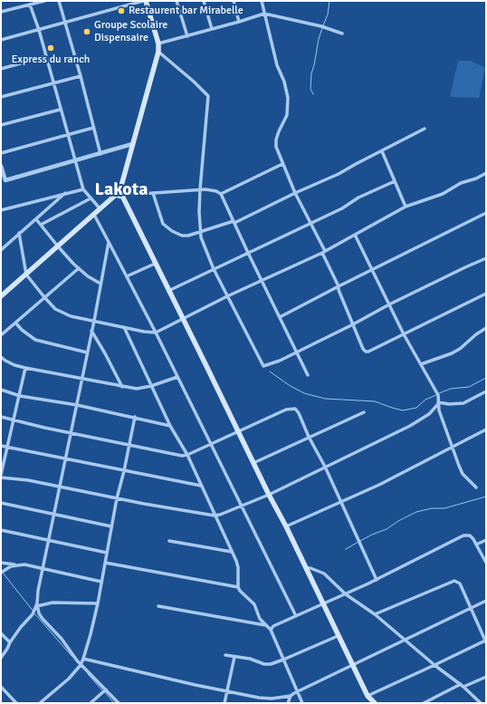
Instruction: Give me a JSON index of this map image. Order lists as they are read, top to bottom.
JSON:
{
  "districts": ["Lakota"],
  "places": ["Restaurent bar Mirabelle", "Groupe Scolaire Dispensaire", "Express du ranch"]
}
